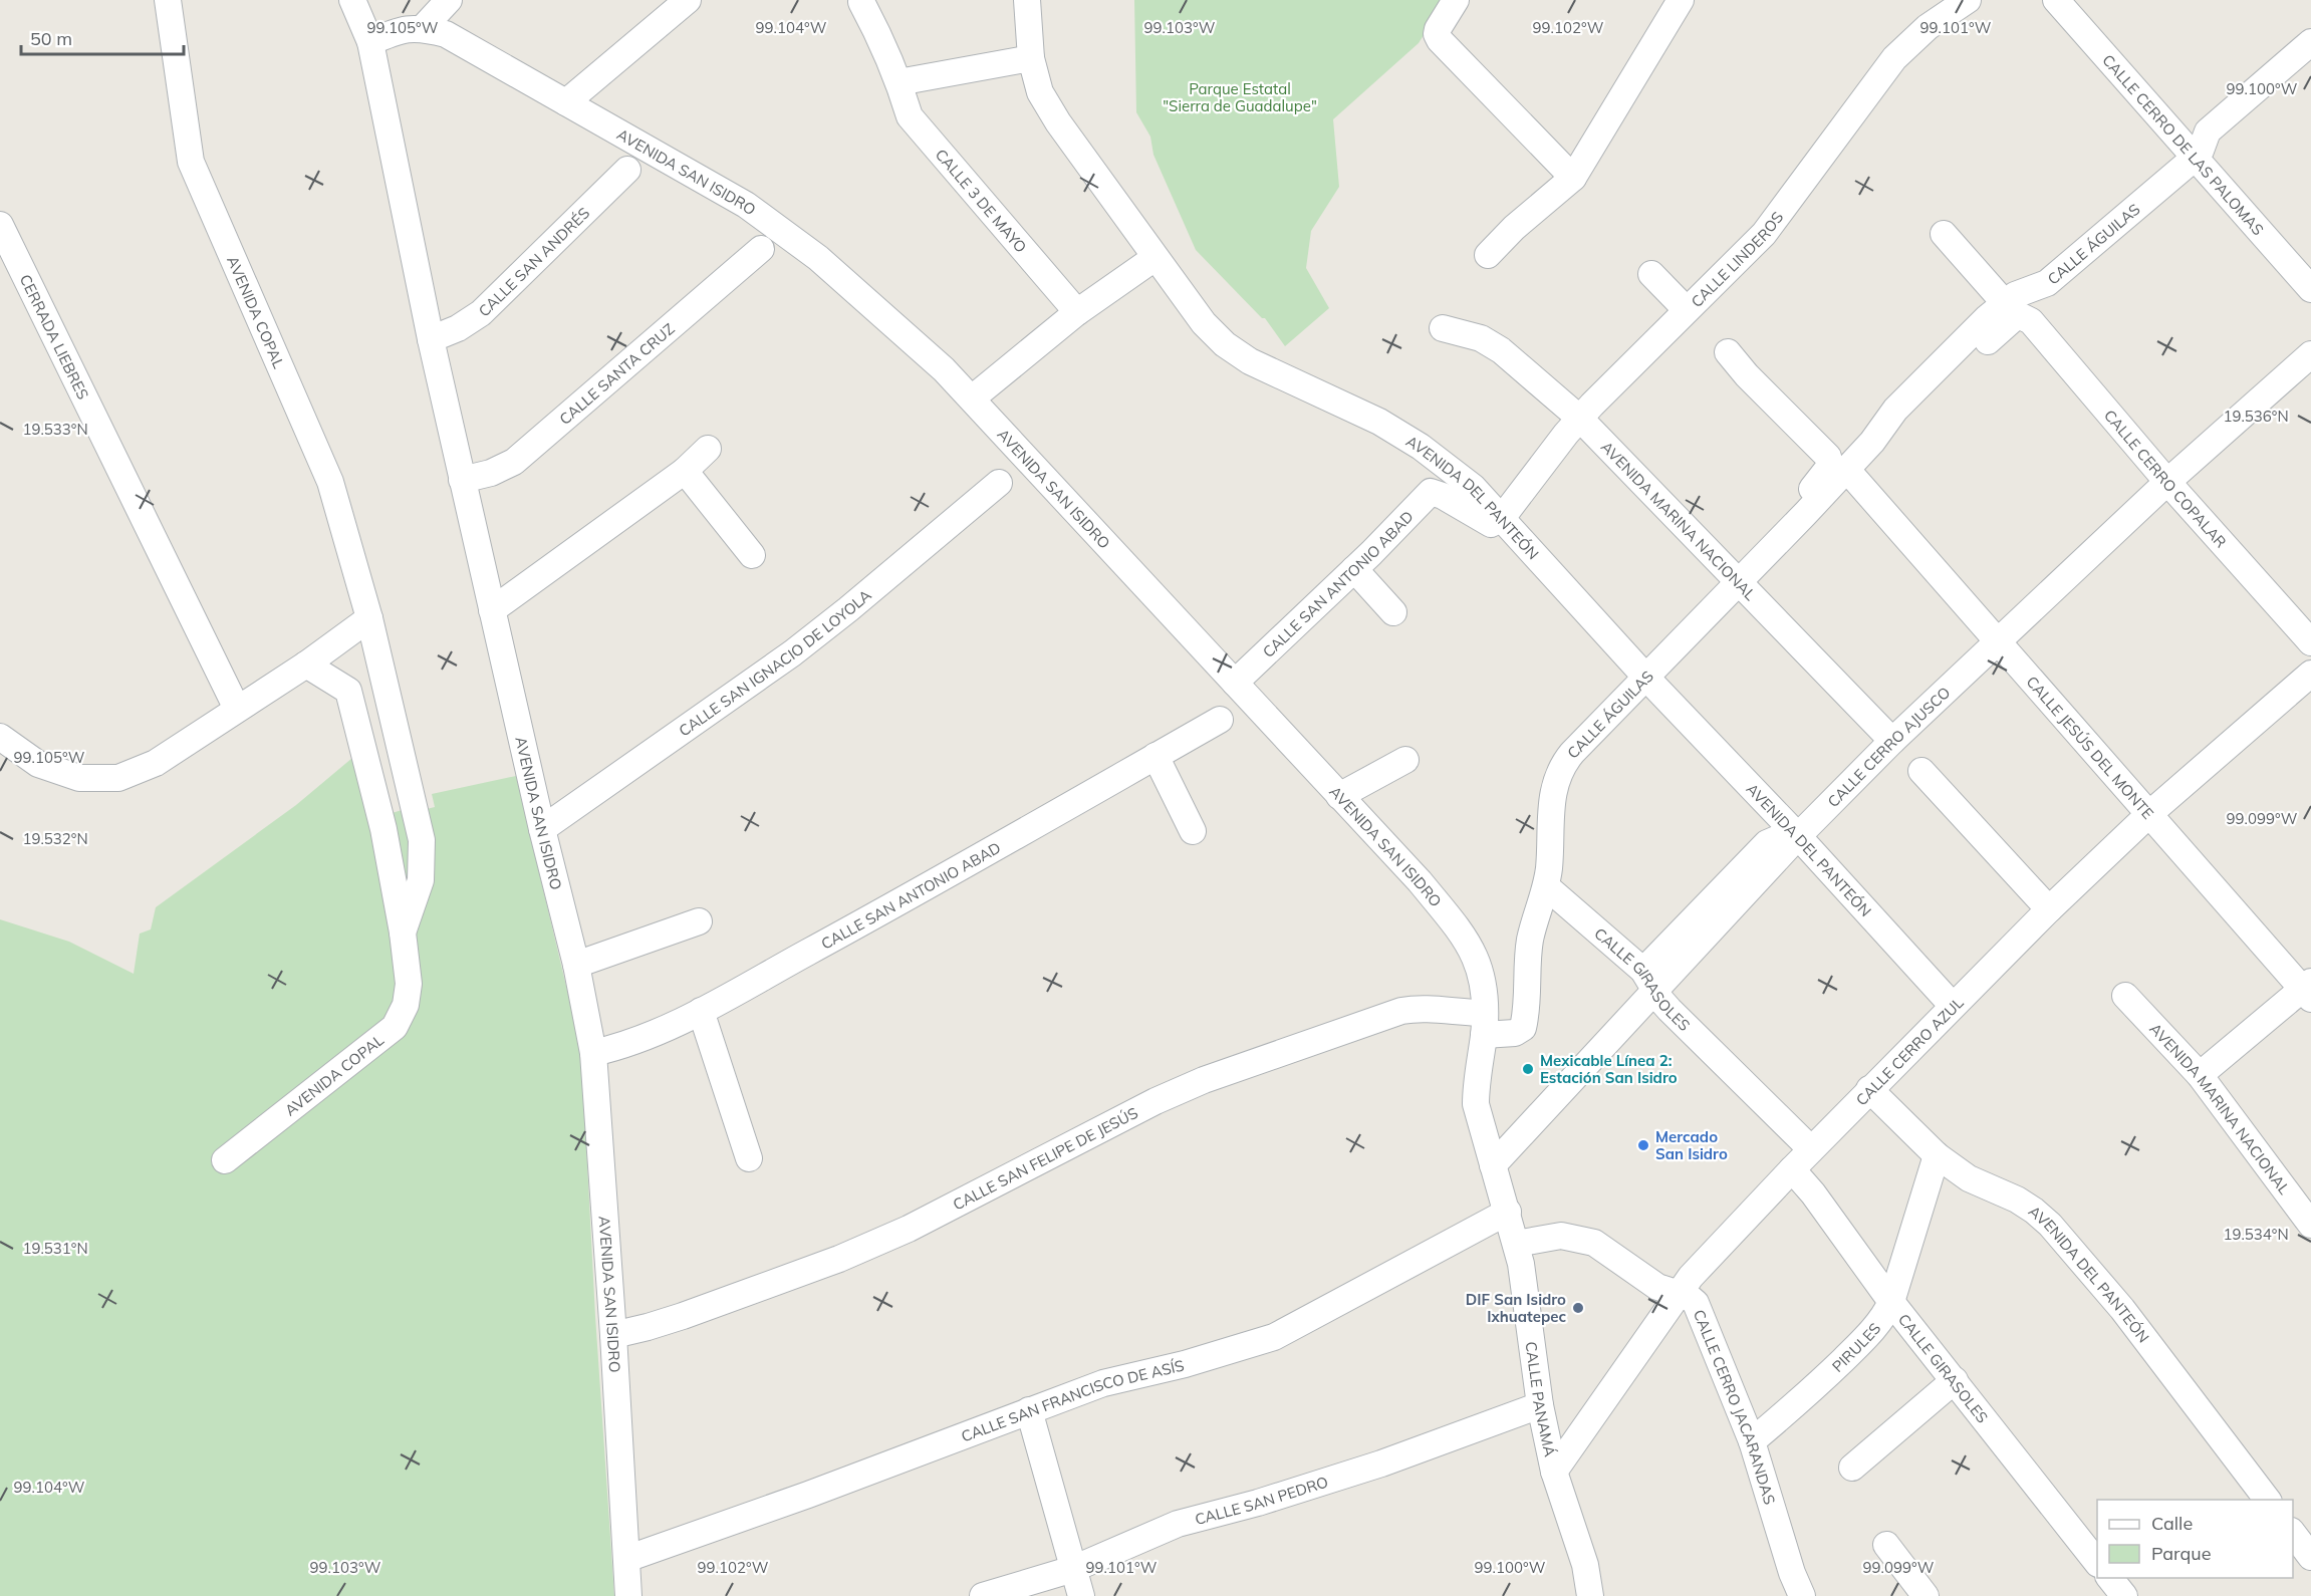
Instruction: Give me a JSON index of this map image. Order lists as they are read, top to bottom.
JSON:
{
  "streets": {
    "street": [
      "CALLE CERRO DE LAS PALOMAS",
      "AVENIDA SAN ISIDRO",
      "CALLE 3 DE MAYO",
      "CALLE ÁGUILAS",
      "CALLE LINDEROS",
      "CALLE SAN ANDRÉS",
      "AVENIDA COPAL",
      "CERRADA LIEBRES",
      "CALLE SANTA CRUZ",
      "CALLE CERRO COPALAR",
      "AVENIDA DEL PANTEÓN",
      "AVENIDA MARINA NACIONAL",
      "CALLE SAN ANTONIO ABAD",
      "CALLE SAN IGNACIO DE LOYOLA",
      "CALLE CERRO AJUSCO",
      "CALLE JESÚS DEL MONTE",
      "CALLE GIRASOLES",
      "CALLE CERRO AZUL",
      "CALLE SAN FELIPE DE JESÚS",
      "PIRULES",
      "CALLE PANAMÁ",
      "CALLE SAN FRANCISCO DE ASÍS",
      "CALLE CERRO JACARANDAS",
      "CALLE SAN PEDRO"
    ]
  },
  "crossings": [
    ["CALLE CERRO DE LAS PALOMAS", "CALLE ÁGUILAS"],
    ["AVENIDA SAN ISIDRO", "CALLE ÁGUILAS"],
    ["AVENIDA SAN ISIDRO", "CALLE SAN ANDRÉS"],
    ["AVENIDA SAN ISIDRO", "CALLE SANTA CRUZ"],
    ["AVENIDA SAN ISIDRO", "CALLE SAN ANTONIO ABAD"],
    ["AVENIDA SAN ISIDRO", "CALLE SAN IGNACIO DE LOYOLA"],
    ["AVENIDA SAN ISIDRO", "CALLE CERRO AJUSCO"],
    ["AVENIDA SAN ISIDRO", "CALLE SAN FELIPE DE JESÚS"],
    ["AVENIDA SAN ISIDRO", "CALLE PANAMÁ"],
    ["AVENIDA SAN ISIDRO", "CALLE SAN FRANCISCO DE ASÍS"],
    ["CALLE ÁGUILAS", "CALLE CERRO COPALAR"],
    ["CALLE ÁGUILAS", "AVENIDA DEL PANTEÓN"],
    ["CALLE ÁGUILAS", "AVENIDA MARINA NACIONAL"],
    ["CALLE ÁGUILAS", "CALLE JESÚS DEL MONTE"],
    ["CALLE ÁGUILAS", "CALLE GIRASOLES"],
    ["CALLE ÁGUILAS", "CALLE SAN FELIPE DE JESÚS"],
    ["CALLE LINDEROS", "AVENIDA DEL PANTEÓN"],
    ["CALLE LINDEROS", "AVENIDA MARINA NACIONAL"],
    ["CALLE LINDEROS", "CALLE SAN ANTONIO ABAD"],
    ["CALLE CERRO COPALAR", "CALLE CERRO AJUSCO"],
    ["AVENIDA DEL PANTEÓN", "CALLE SAN ANTONIO ABAD"],
    ["AVENIDA DEL PANTEÓN", "CALLE CERRO AJUSCO"],
    ["AVENIDA DEL PANTEÓN", "CALLE CERRO AZUL"],
    ["AVENIDA DEL PANTEÓN", "PIRULES"],
    ["AVENIDA MARINA NACIONAL", "CALLE CERRO AJUSCO"],
    ["CALLE CERRO AJUSCO", "CALLE JESÚS DEL MONTE"],
    ["CALLE CERRO AJUSCO", "CALLE GIRASOLES"],
    ["CALLE CERRO AJUSCO", "CALLE PANAMÁ"],
    ["CALLE JESÚS DEL MONTE", "CALLE CERRO AZUL"],
    ["CALLE GIRASOLES", "CALLE CERRO AZUL"],
    ["CALLE GIRASOLES", "PIRULES"],
    ["CALLE CERRO AZUL", "CALLE PANAMÁ"],
    ["CALLE CERRO AZUL", "CALLE CERRO JACARANDAS"],
    ["PIRULES", "CALLE CERRO JACARANDAS"],
    ["CALLE PANAMÁ", "CALLE SAN FRANCISCO DE ASÍS"],
    ["CALLE PANAMÁ", "CALLE CERRO JACARANDAS"],
    ["CALLE PANAMÁ", "CALLE SAN PEDRO"]
  ],
  "parks": ["Parque Estatal \"Sierra de Guadalupe\""],
  "places": ["Mexicable Línea 2: Estación San Isidro", "Mercado San Isidro", "DIF San Isidro Ixhuatepec"],
  "legend": ["Calle", "Parque"],
  "scale_bar": "50 m",
  "coordinates": [
    "99.105°W",
    "99.104°W",
    "99.103°W",
    "99.102°W",
    "99.101°W",
    "99.100°W",
    "19.536°N",
    "19.533°N",
    "99.099°W",
    "19.532°N",
    "19.534°N",
    "19.531°N"
  ]
}
